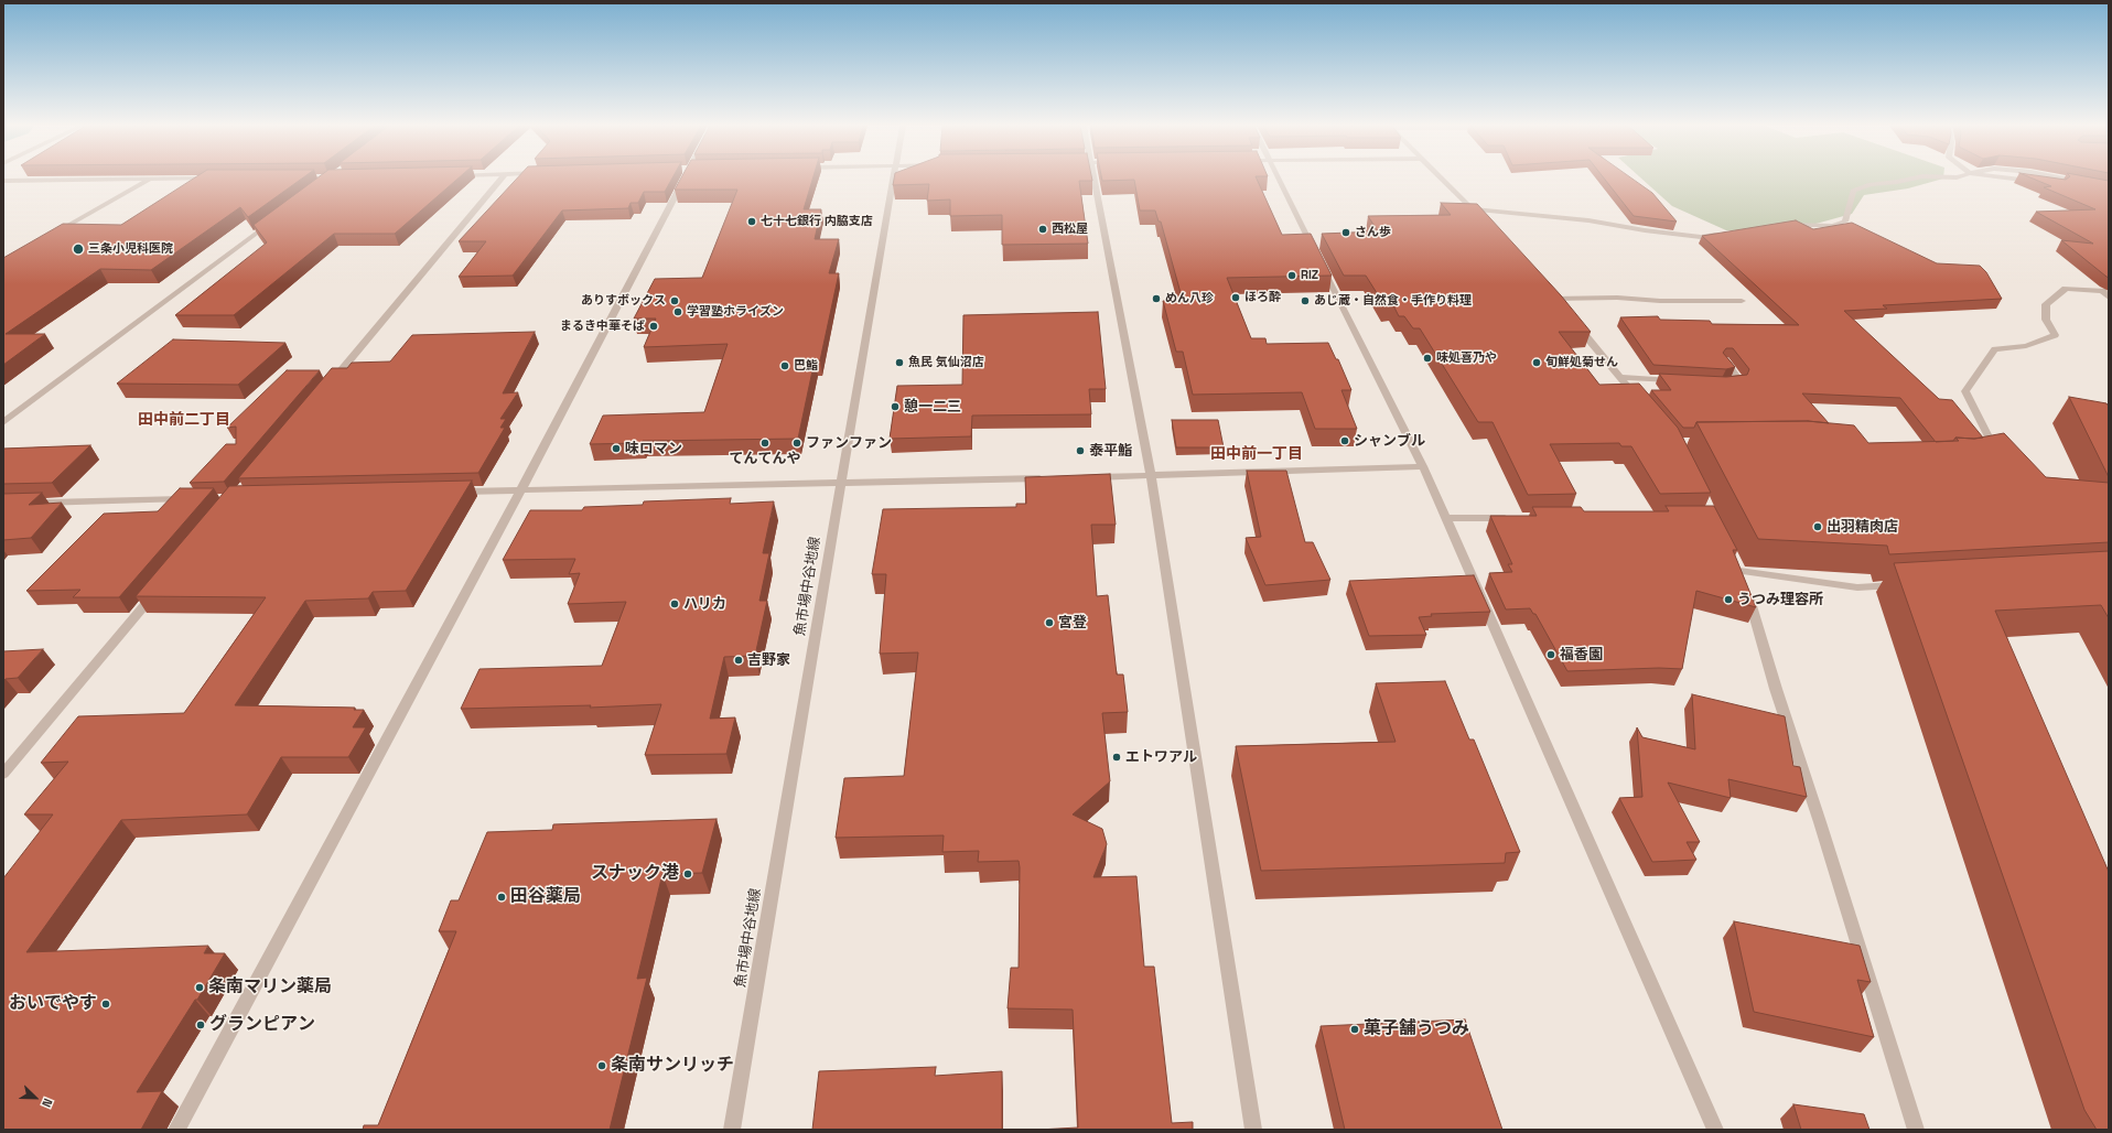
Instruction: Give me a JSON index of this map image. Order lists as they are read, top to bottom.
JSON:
{
  "streets": {
    "street": ["魚市場中谷地線"]
  },
  "districts": ["田中前二丁目", "田中前一丁目"],
  "places": [
    "七十七銀行 内脇支店",
    "西松屋",
    "さん歩",
    "三条小児科医院",
    "RIZ",
    "ほろ酔",
    "めん八珍",
    "ありすボックス",
    "あじ蔵・自然食・手作り料理",
    "学習塾ホライズン",
    "まるき中華そば",
    "味処喜乃や",
    "魚民 気仙沼店",
    "旬鮮処菊せん",
    "巴鮨",
    "憩一二三",
    "シャンブル",
    "てんてんや",
    "ファンファン",
    "味ロマン",
    "泰平鮨",
    "出羽精肉店",
    "うつみ理容所",
    "ハリカ",
    "宮登",
    "福香園",
    "吉野家",
    "エトワアル",
    "スナック港",
    "田谷薬局",
    "条南マリン薬局",
    "おいでやす",
    "グランピアン",
    "菓子舗うつみ",
    "条南サンリッチ"
  ],
  "north": "bottom right"
}
